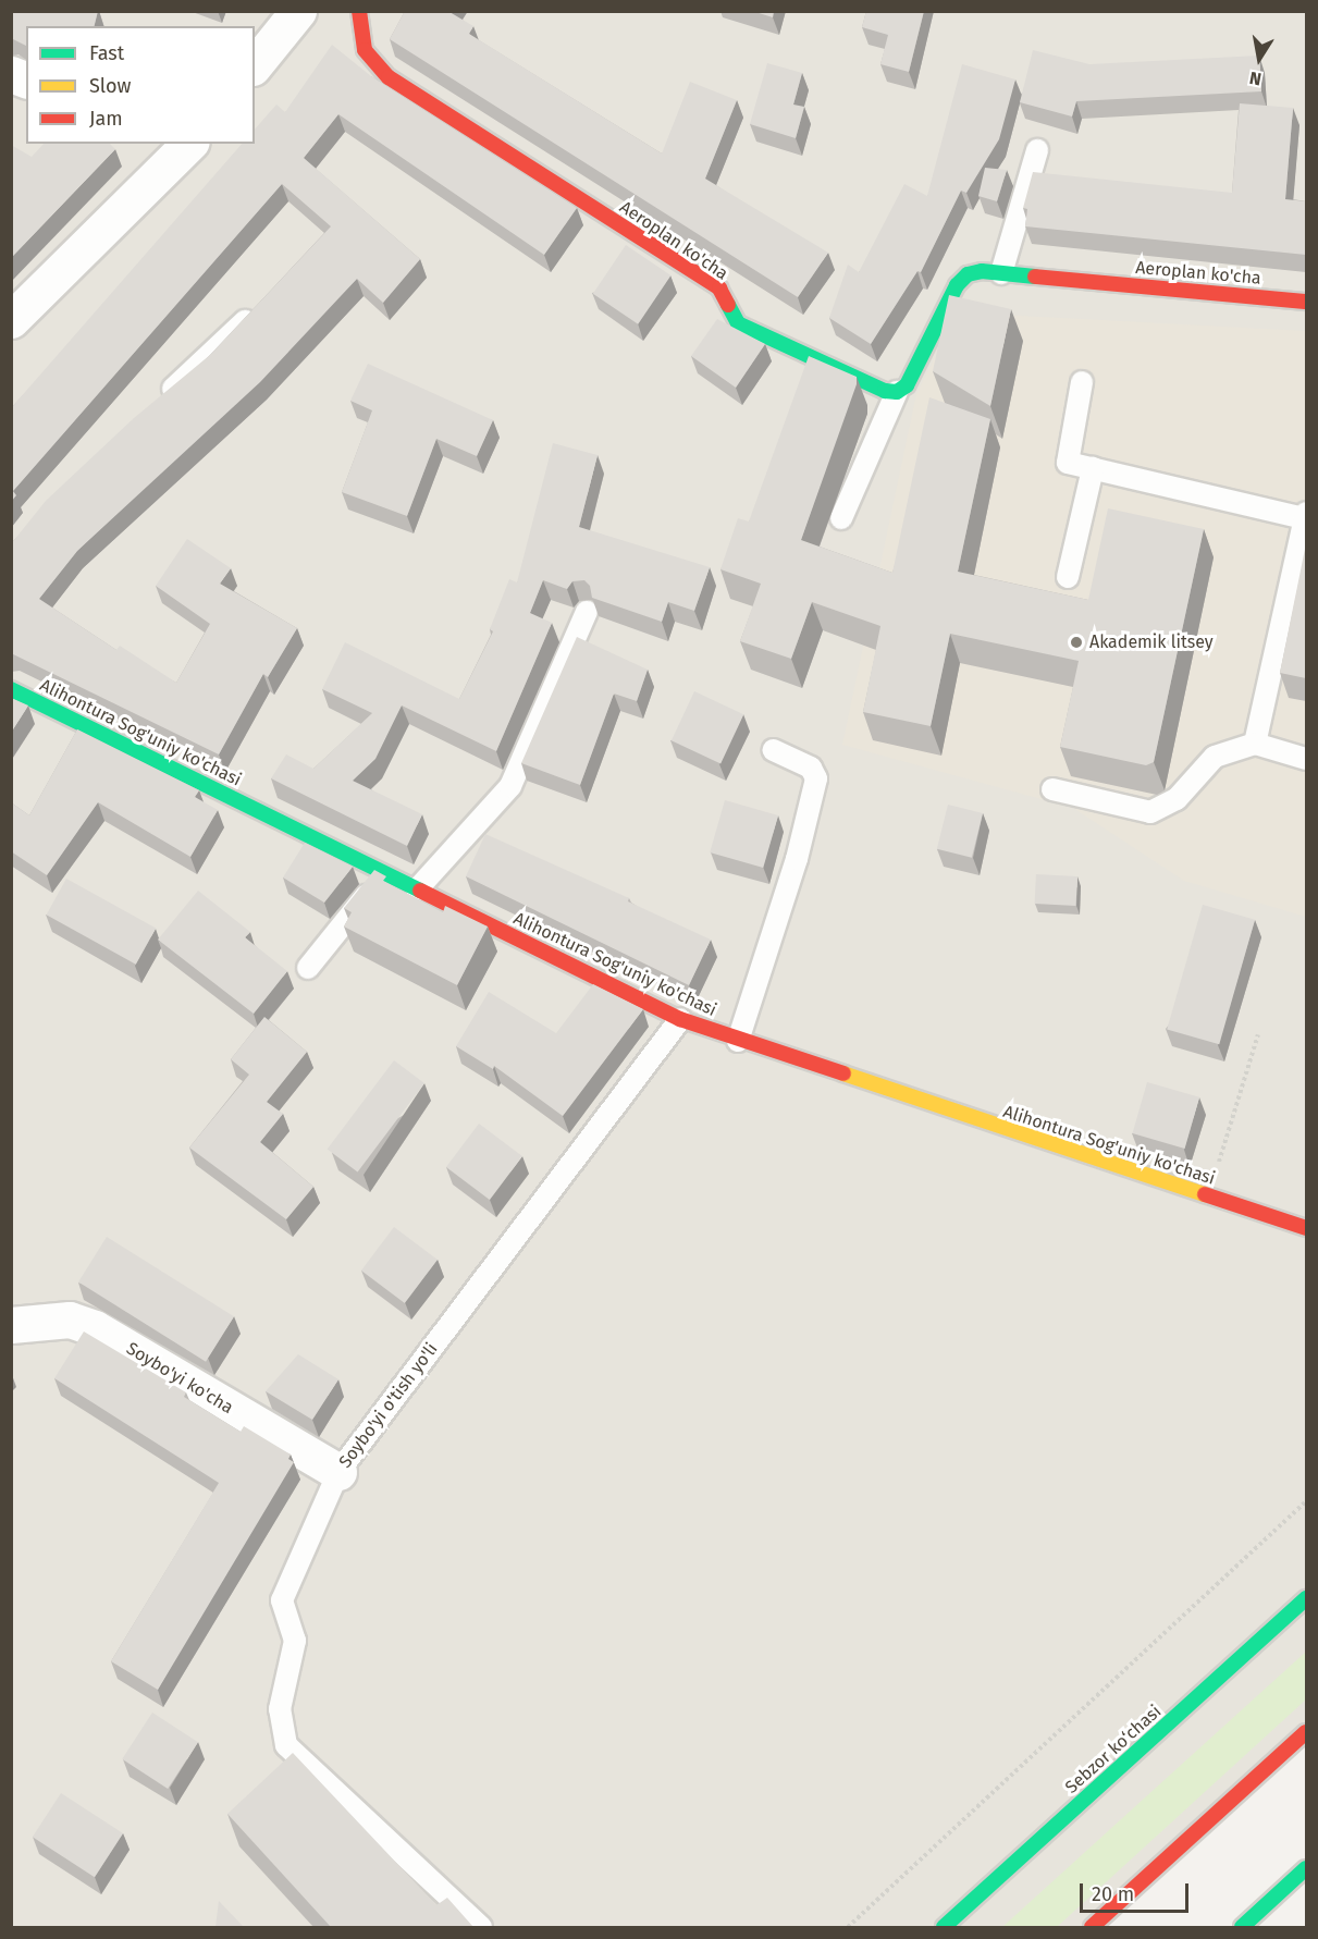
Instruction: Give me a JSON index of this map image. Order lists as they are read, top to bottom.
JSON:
{
  "streets": {
    "street": [
      "Aeroplan ko'cha",
      "Alihontura Sog'uniy ko'chasi",
      "Soybo'yi ko'cha",
      "Sebzor ko‘chasi"
    ],
    "lane": ["Soybo'yi o'tish yo'li"]
  },
  "crossings": [
    ["Alihontura Sog'uniy ko'chasi", "Soybo'yi o'tish yo'li"],
    ["Soybo'yi ko'cha", "Soybo'yi o'tish yo'li"]
  ],
  "places": ["Akademik litsey"],
  "legend": ["Fast", "Slow", "Jam"],
  "scale_bar": "20 m",
  "north": "bottom"
}
